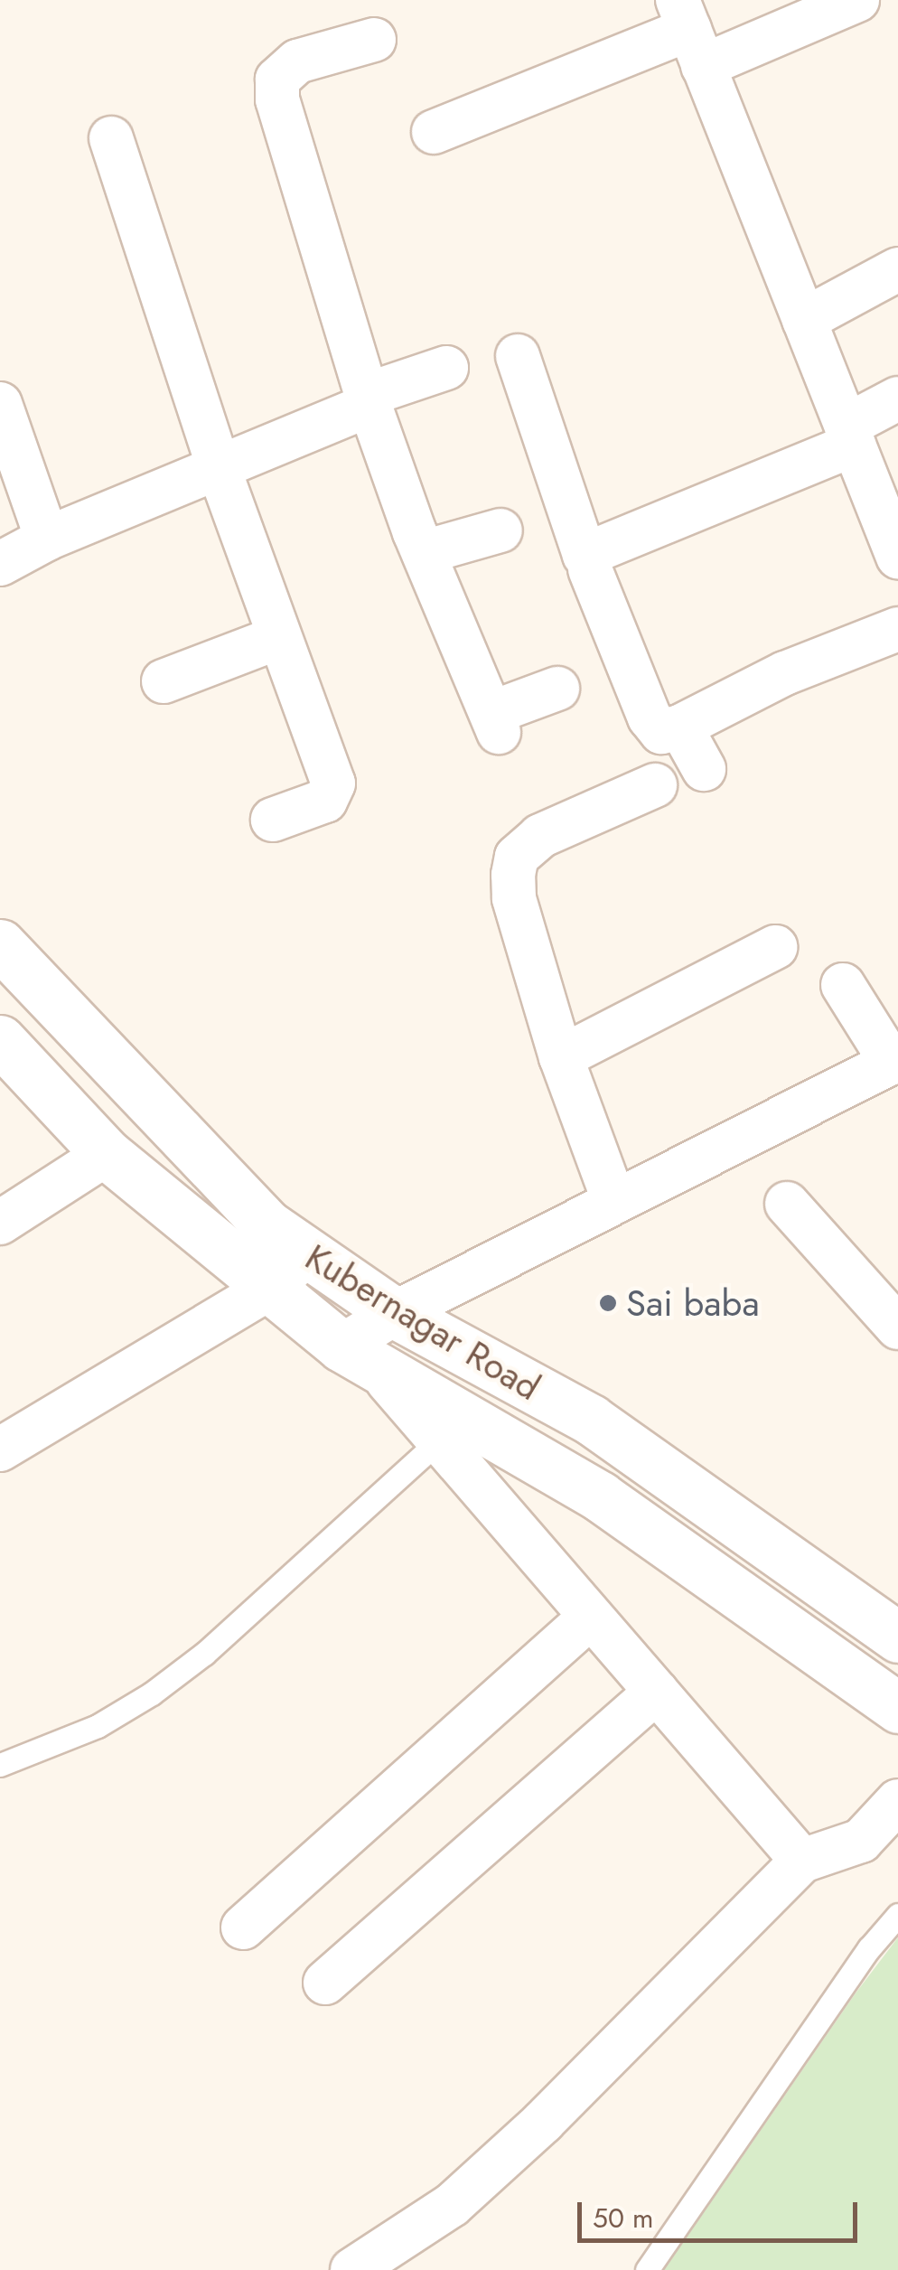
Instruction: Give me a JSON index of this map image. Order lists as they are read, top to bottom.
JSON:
{
  "streets": {
    "main road": ["Kubernagar Road"]
  },
  "places": ["Sai baba"],
  "scale_bar": "50 m"
}
